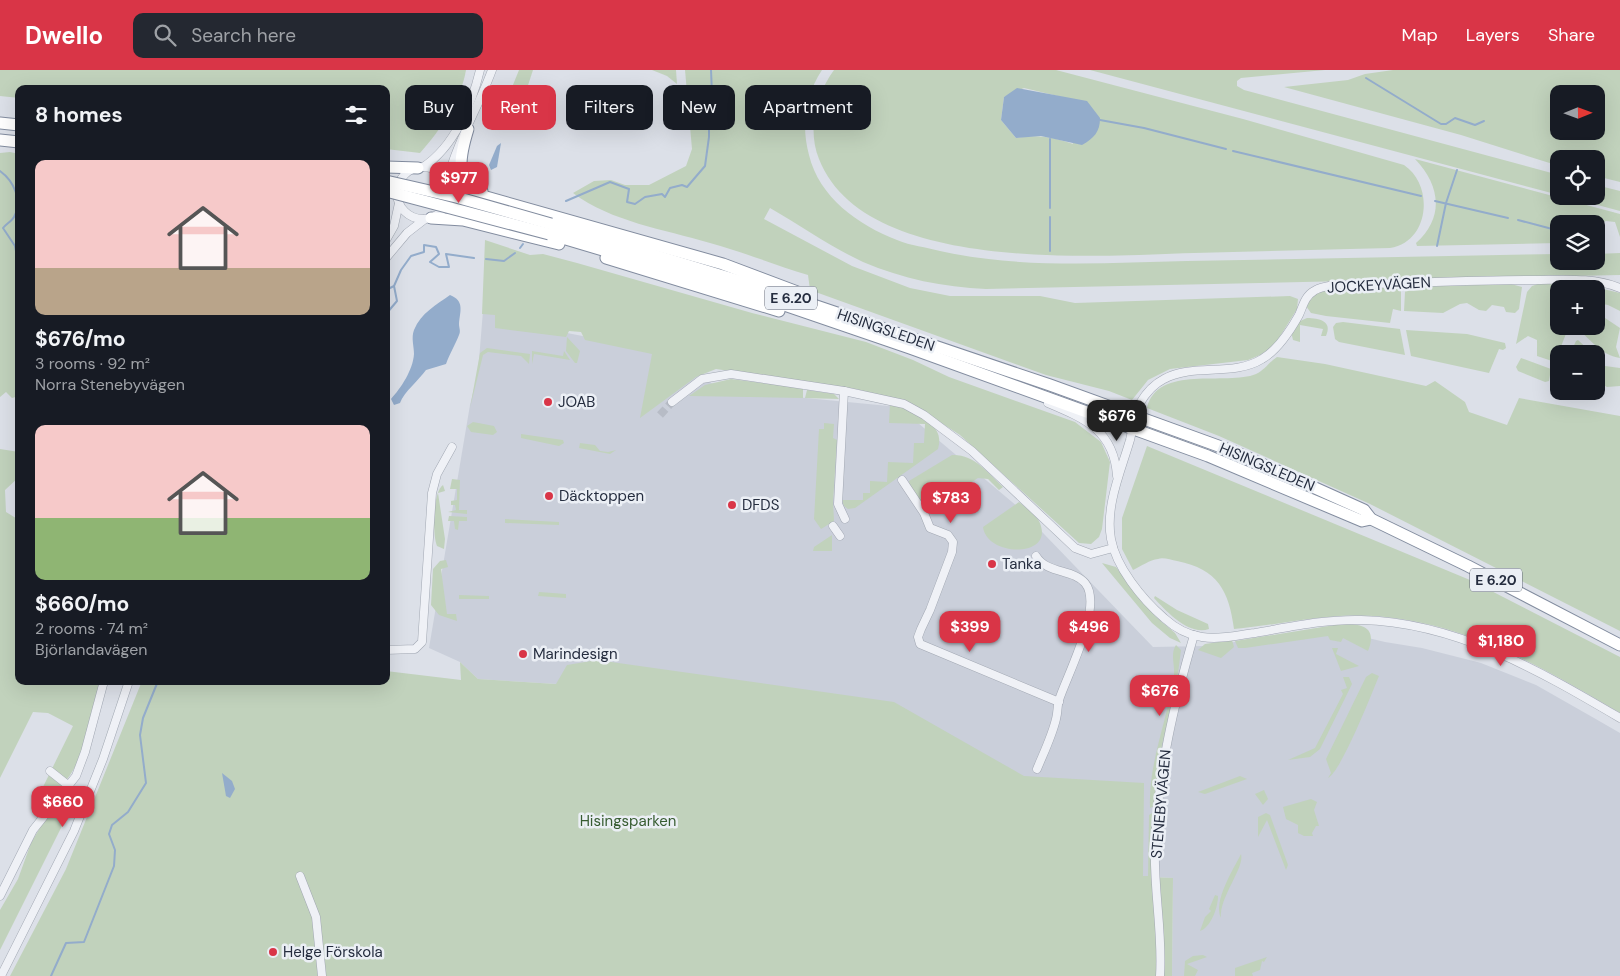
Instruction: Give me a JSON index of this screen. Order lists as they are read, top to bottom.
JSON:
{
  "streets": {
    "highway": ["E 6.20", "HISINGSLEDEN"],
    "street": ["JOCKEYVÄGEN", "STENEBYVÄGEN"]
  },
  "crossings": [
    ["JOCKEYVÄGEN", "HISINGSLEDEN"]
  ],
  "parks": ["Hisingsparken"],
  "places": [
    "JOAB",
    "Däcktoppen",
    "DFDS",
    "Tanka",
    "Marindesign",
    "Helge Förskola"
  ],
  "north": "right",
  "page": {
    "header": "Dwello",
    "search": "Search here",
    "nav": ["Map", "Layers", "Share"],
    "map_buttons": ["+", "−"],
    "chip": [
      "Buy",
      "Rent",
      "Filters",
      "New",
      "Apartment"
    ],
    "heading": "8 homes",
    "list": [
      {
        "name": "$676/mo",
        "note": "3 rooms · 92 m² · Norra Stenebyvägen"
      },
      {
        "name": "$660/mo",
        "note": "2 rooms · 74 m² · Björlandavägen"
      }
    ],
    "price": [
      "$977",
      "$676",
      "$783",
      "$399",
      "$496",
      "$1,180",
      "$676",
      "$660"
    ]
  }
}
